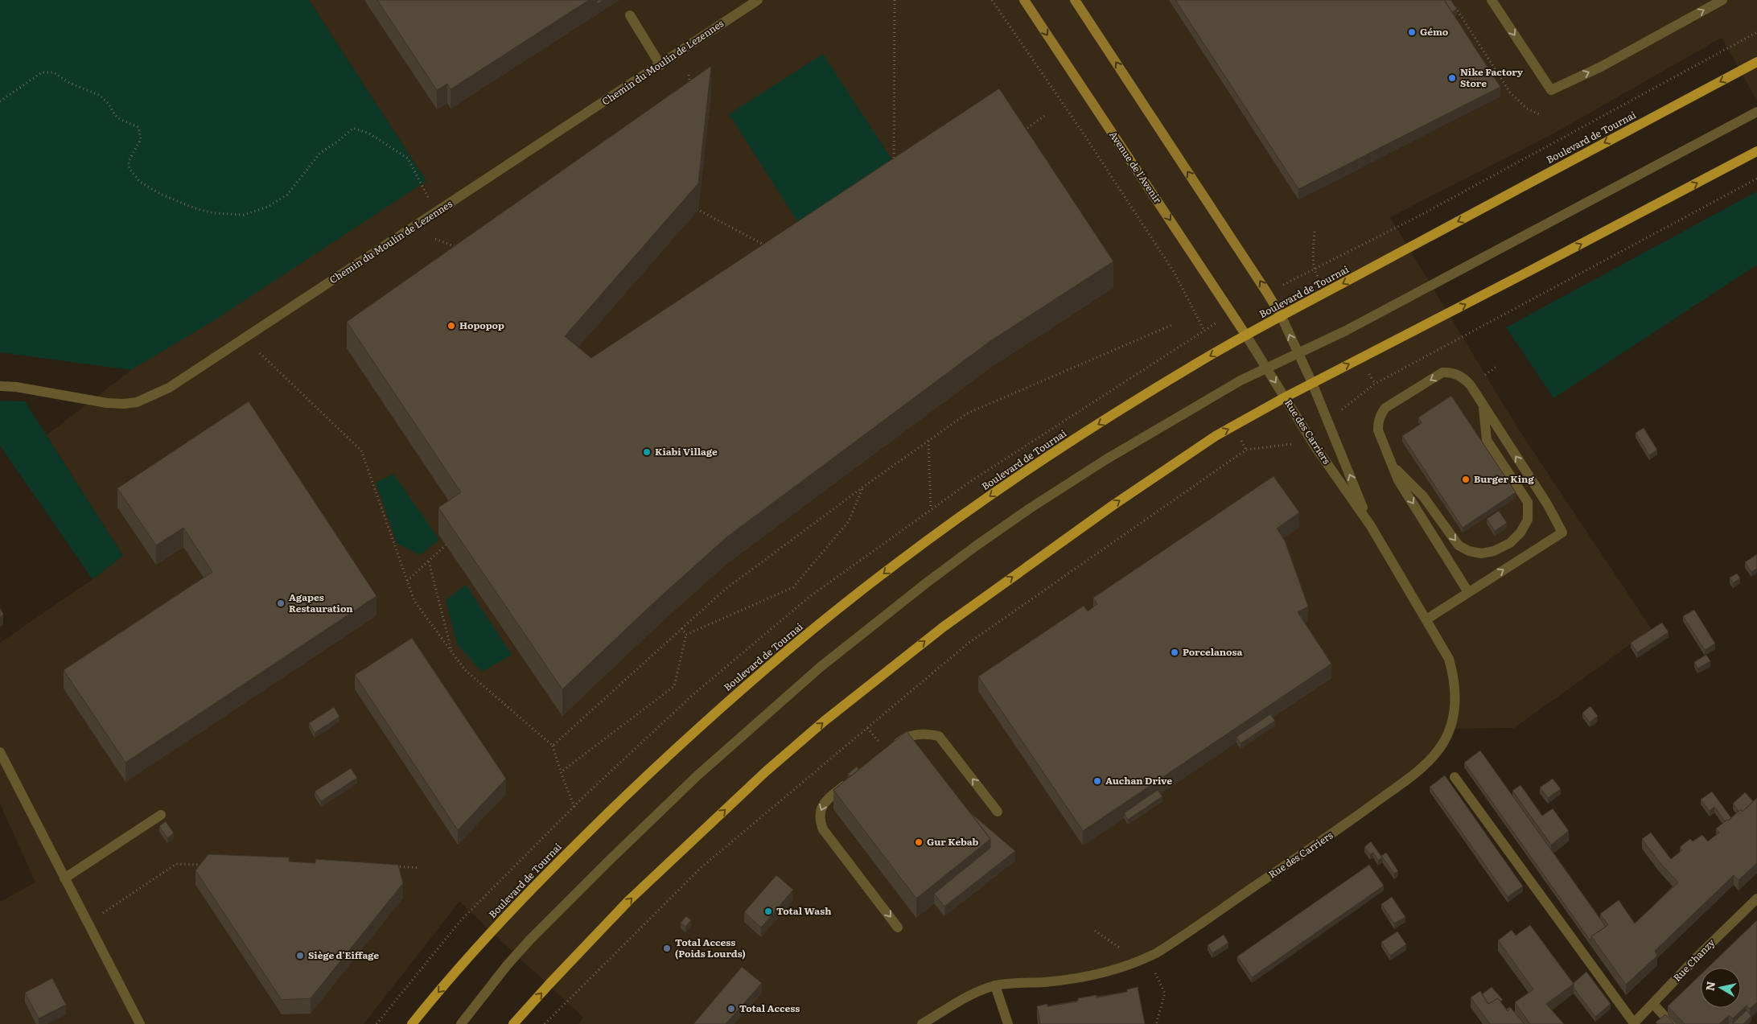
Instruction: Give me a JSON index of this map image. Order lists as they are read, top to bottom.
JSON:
{
  "streets": {
    "main road": ["Boulevard de Tournai", "Avenue de l'Avenir"],
    "street": ["Chemin du Moulin de Lezennes", "Rue des Carriers", "Rue Chanzy"]
  },
  "crossings": [
    ["Boulevard de Tournai", "Avenue de l'Avenir"],
    ["Boulevard de Tournai", "Rue des Carriers"],
    ["Avenue de l'Avenir", "Rue des Carriers"]
  ],
  "places": [
    "Gémo",
    "Nike Factory Store",
    "Hopopop",
    "Kiabi Village",
    "Burger King",
    "Agapes Restauration",
    "Porcelanosa",
    "Auchan Drive",
    "Gur Kebab",
    "Total Wash",
    "Total Access (Poids Lourds)",
    "Siège d'Eiffage",
    "Total Access"
  ],
  "north": "left"
}
